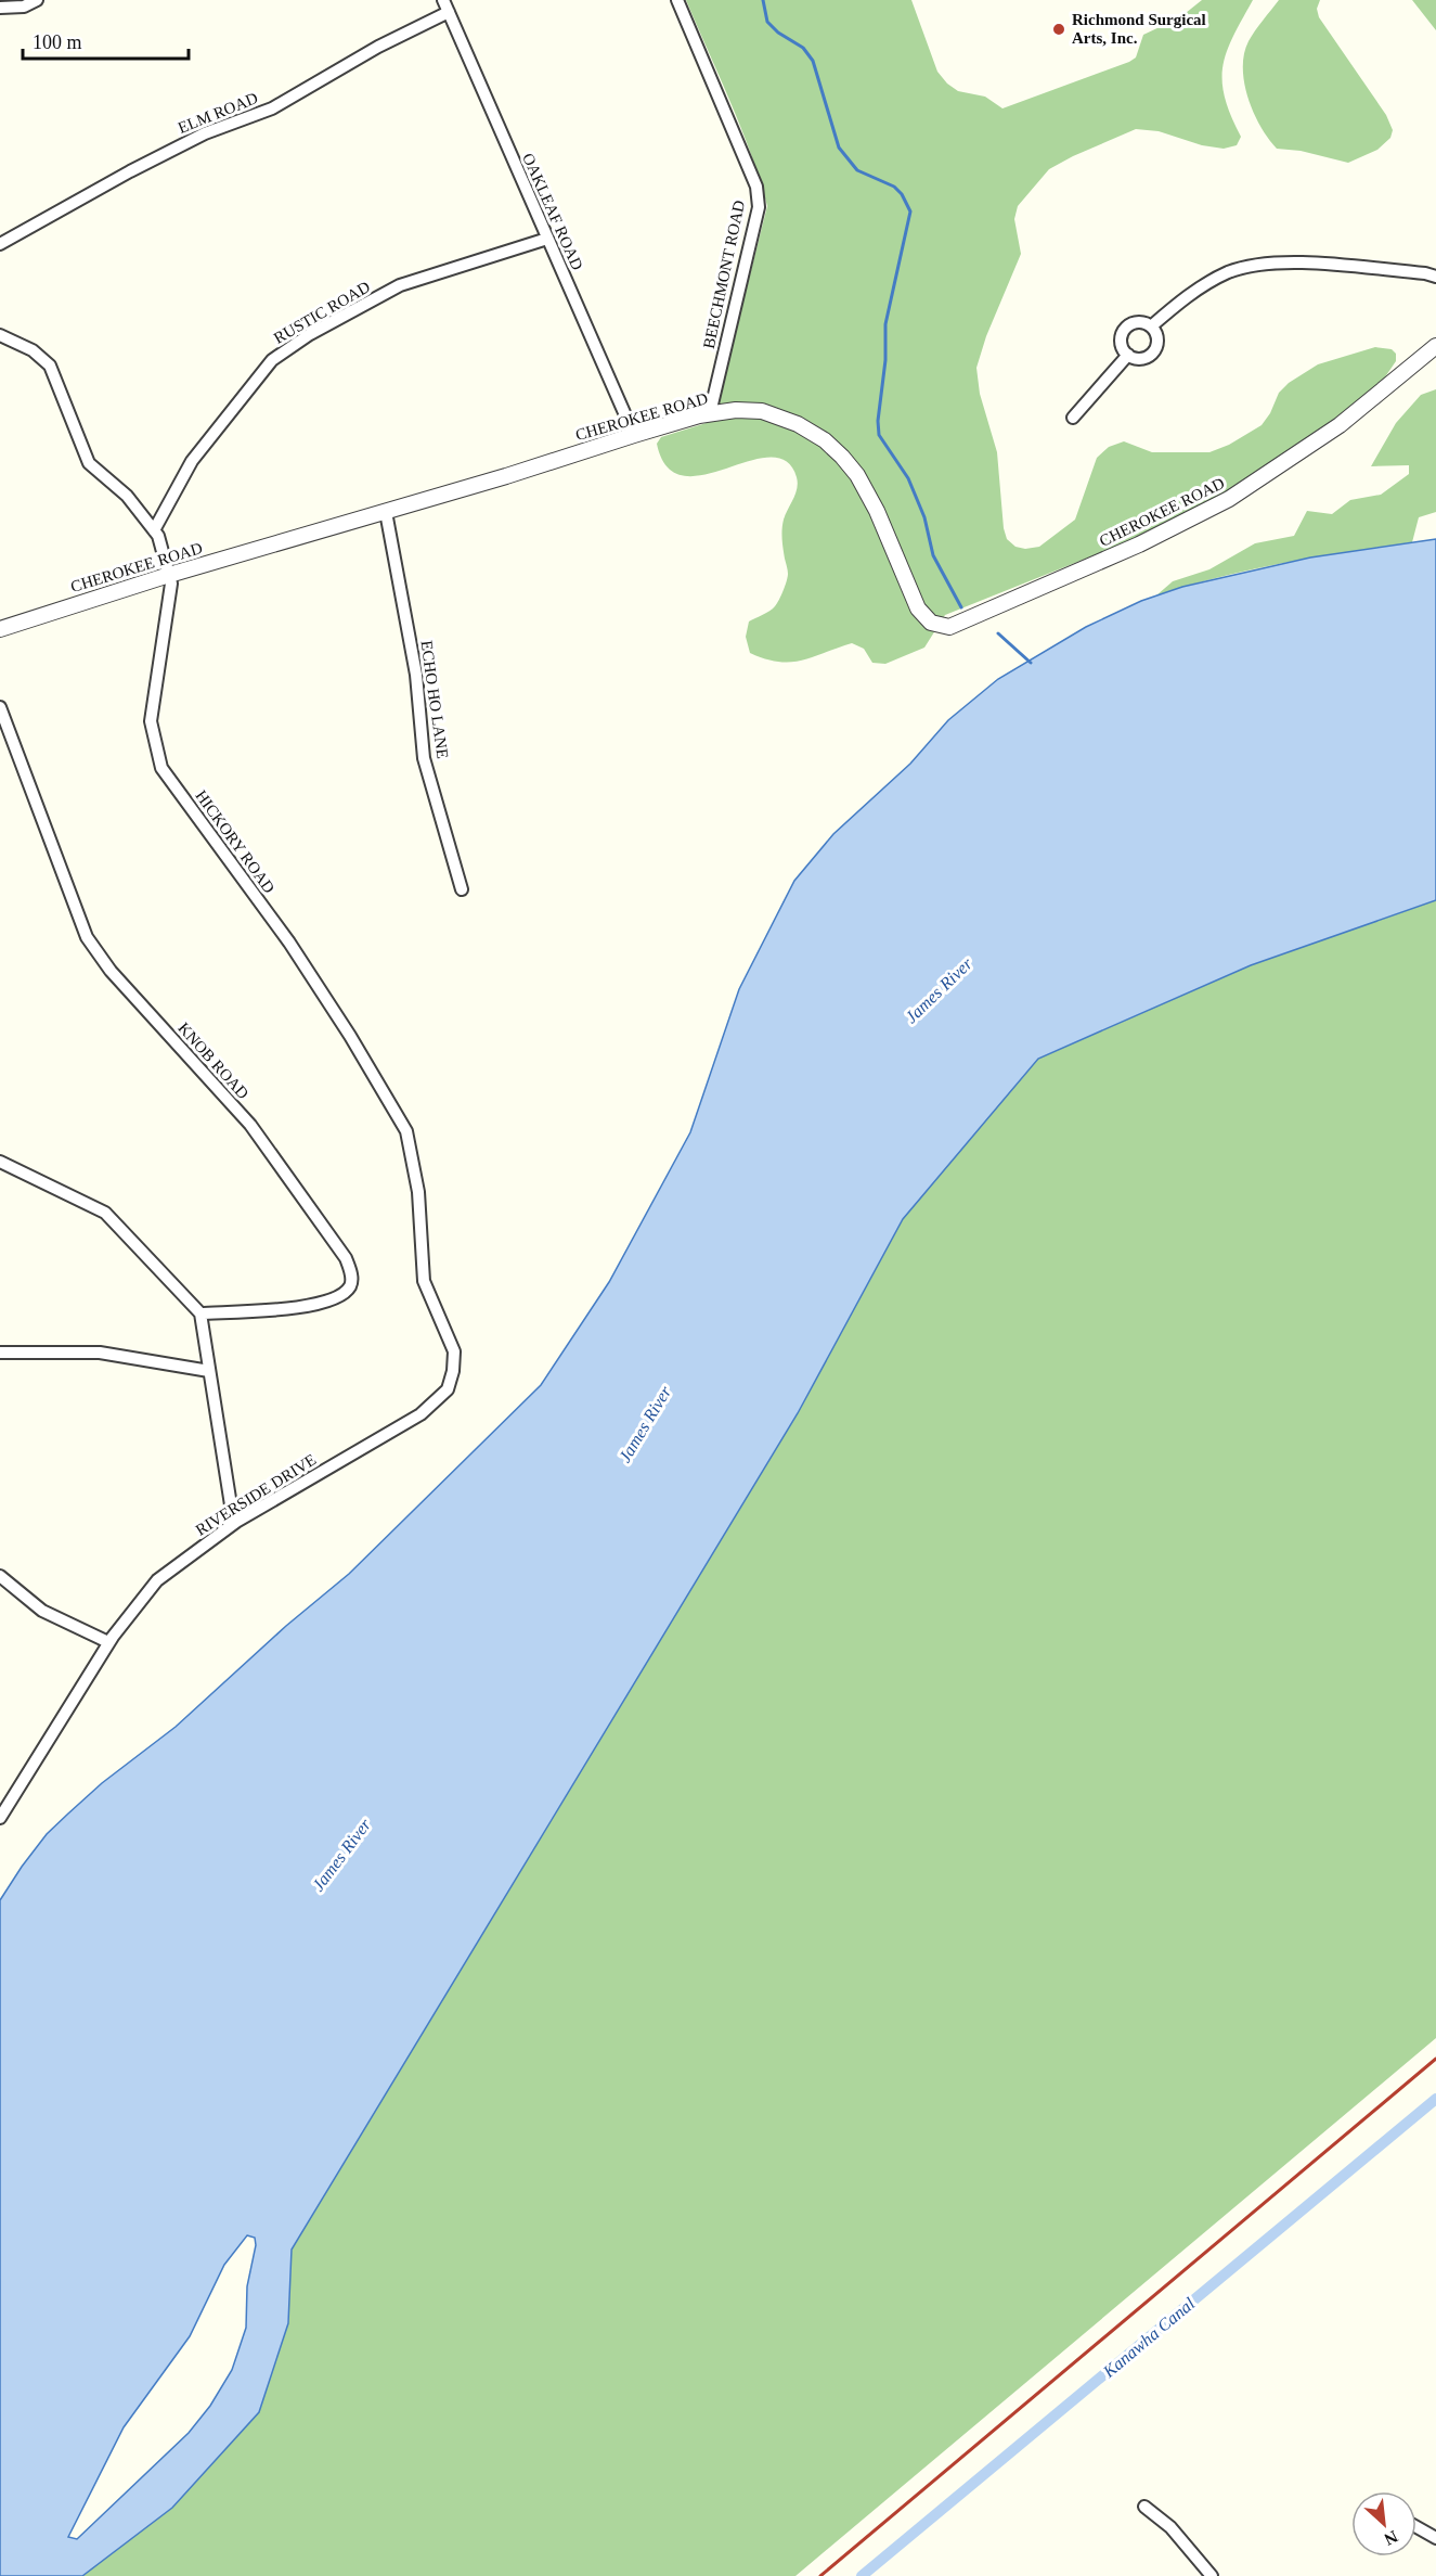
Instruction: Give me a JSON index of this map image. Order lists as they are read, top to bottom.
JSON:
{
  "streets": {
    "street": [
      "ELM ROAD",
      "OAKLEAF ROAD",
      "BEECHMONT ROAD",
      "RUSTIC ROAD",
      "CHEROKEE ROAD",
      "ECHO HO LANE",
      "HICKORY ROAD",
      "KNOB ROAD",
      "RIVERSIDE DRIVE"
    ]
  },
  "crossings": [
    ["ELM ROAD", "OAKLEAF ROAD"],
    ["OAKLEAF ROAD", "RUSTIC ROAD"],
    ["OAKLEAF ROAD", "CHEROKEE ROAD"],
    ["BEECHMONT ROAD", "CHEROKEE ROAD"],
    ["RUSTIC ROAD", "HICKORY ROAD"],
    ["CHEROKEE ROAD", "ECHO HO LANE"],
    ["CHEROKEE ROAD", "HICKORY ROAD"],
    ["HICKORY ROAD", "RIVERSIDE DRIVE"]
  ],
  "water": ["James River", "Kanawha Canal"],
  "places": ["Richmond Surgical Arts, Inc."],
  "scale_bar": "100 m",
  "north": "bottom right"
}
